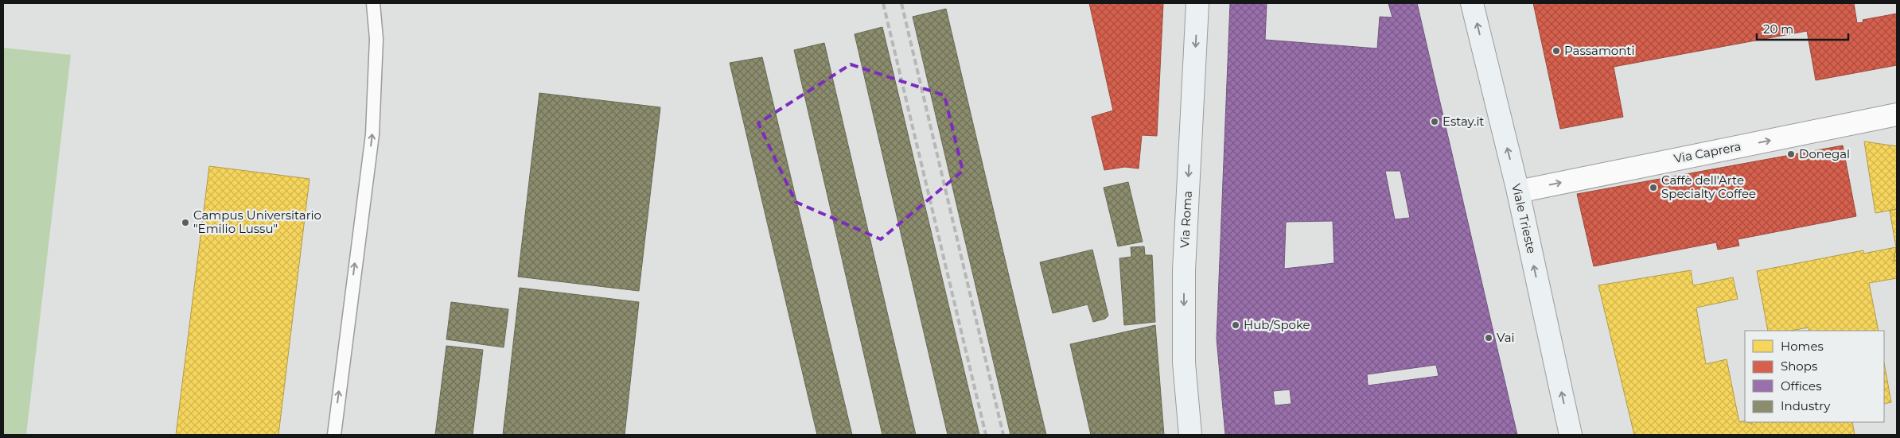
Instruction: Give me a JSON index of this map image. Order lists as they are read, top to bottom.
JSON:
{
  "streets": {
    "main road": ["Viale Trieste", "Via Roma"],
    "street": ["Via Caprera"]
  },
  "crossings": [
    ["Via Caprera", "Viale Trieste"]
  ],
  "one_way": ["Via Caprera", "Viale Trieste", "Via Roma"],
  "places": [
    "Passamonti",
    "Estay.it",
    "Donegal",
    "Caffè dell'Arte Specialty Coffee",
    "Campus Universitario \"Emilio Lussu\"",
    "Hub/Spoke",
    "Vai"
  ],
  "legend": [
    "Homes",
    "Shops",
    "Offices",
    "Industry"
  ],
  "scale_bar": "20 m"
}
